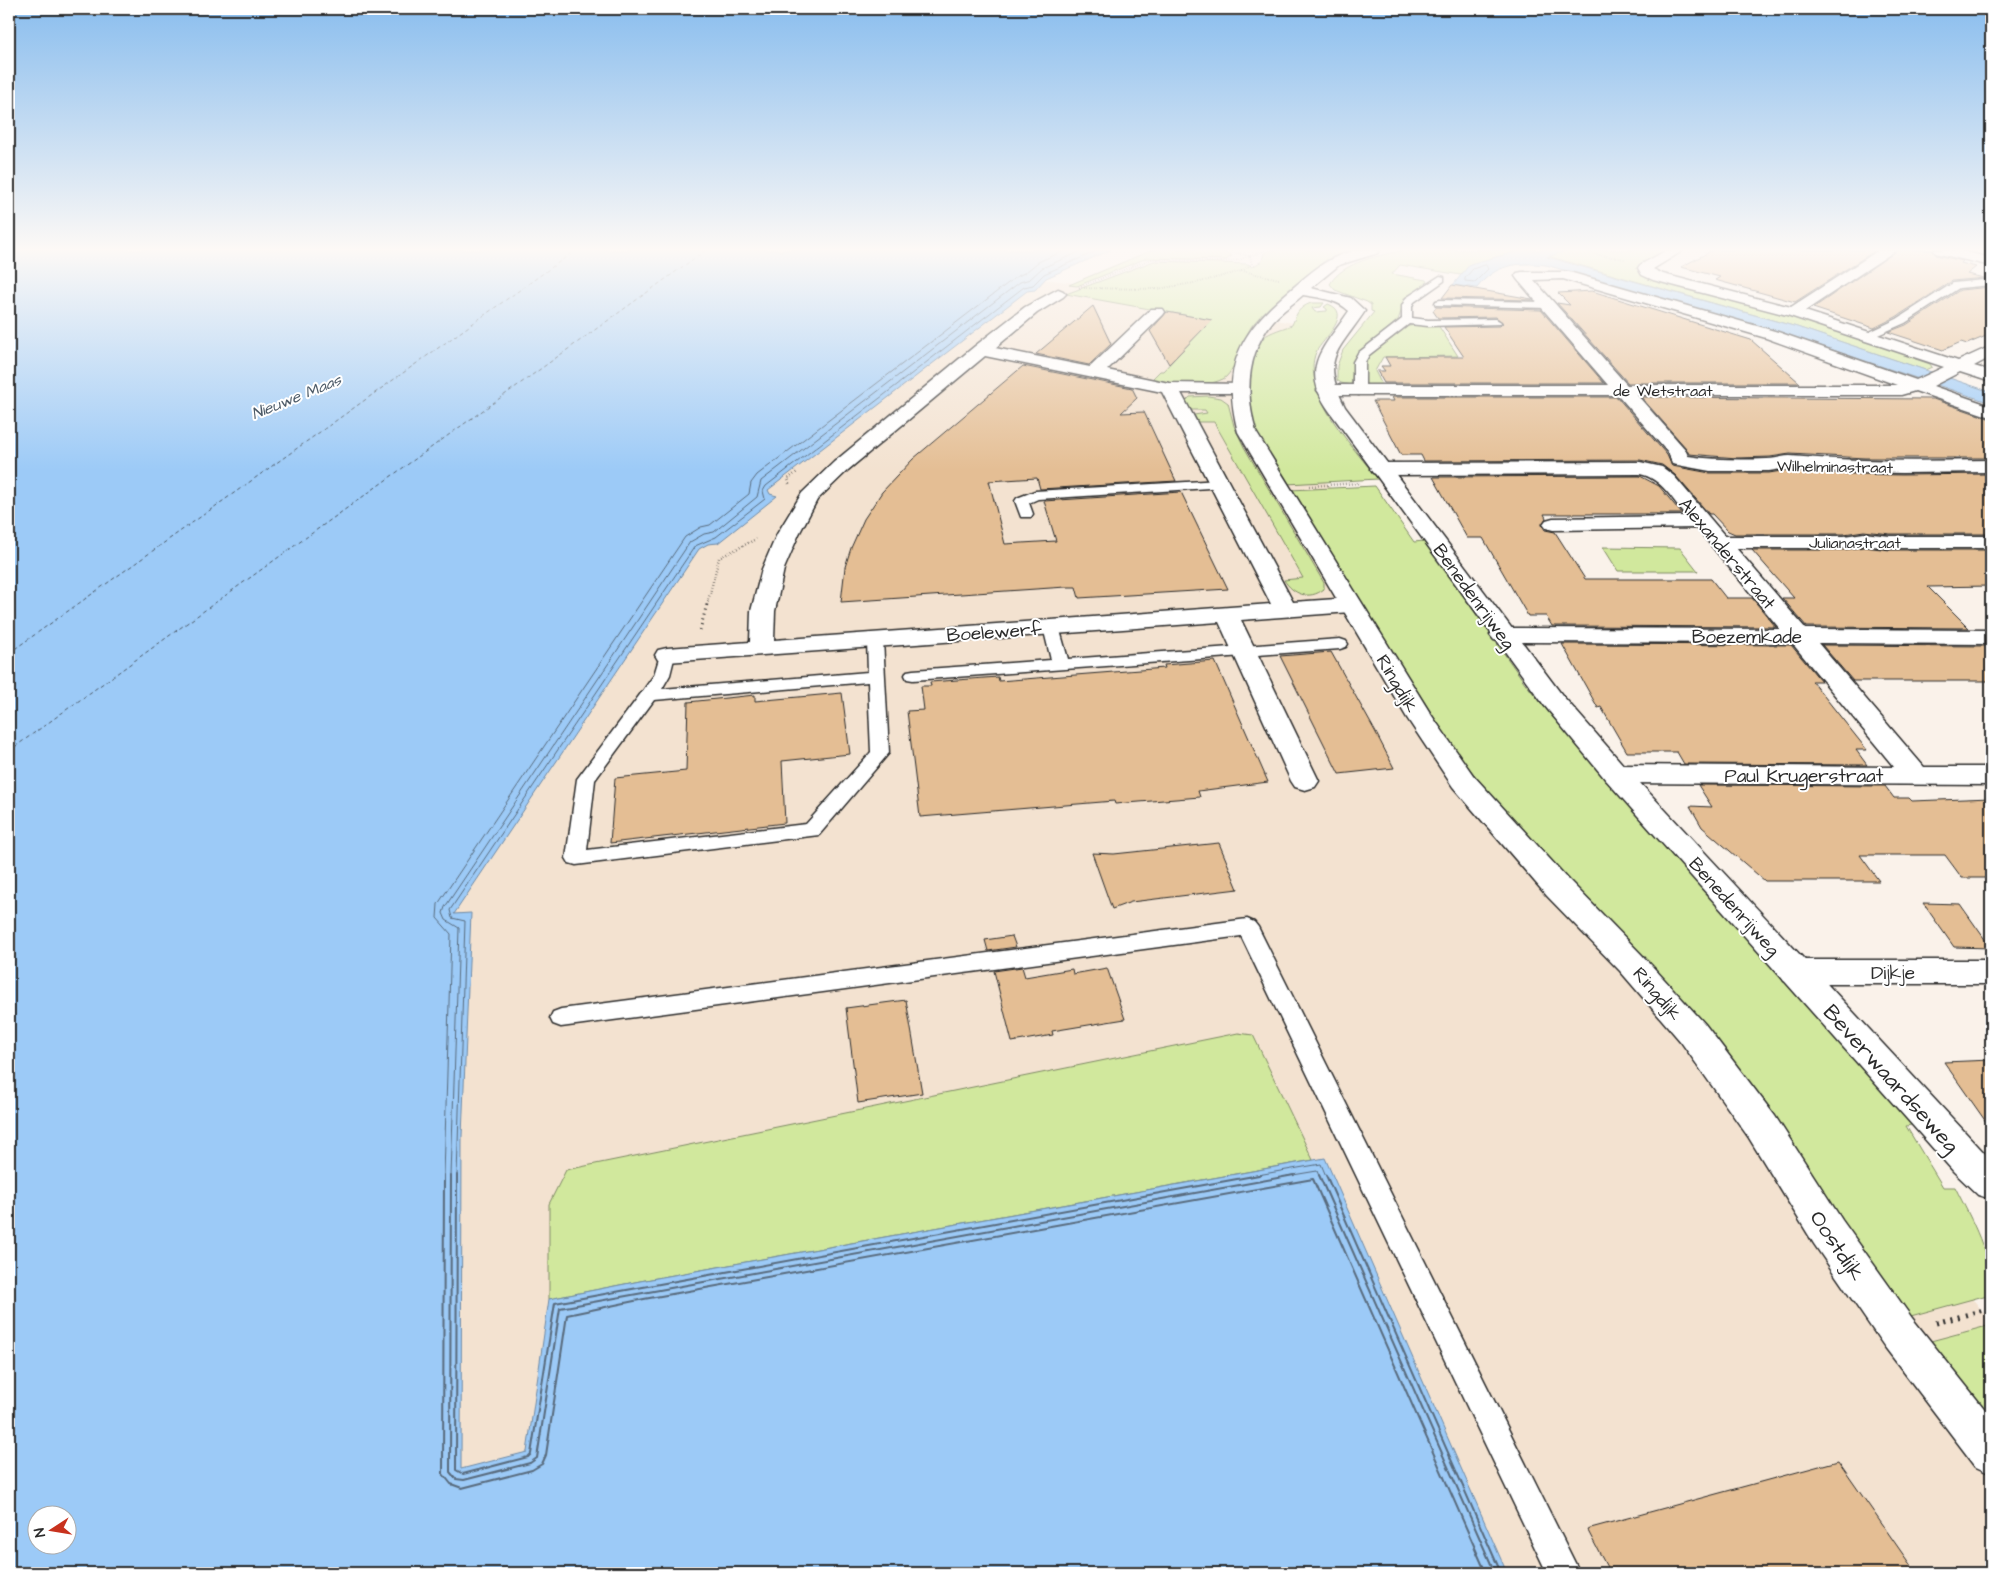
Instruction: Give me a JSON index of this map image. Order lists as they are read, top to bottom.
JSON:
{
  "streets": {
    "street": [
      "de Wetstraat",
      "Wilhelminastraat",
      "Julianastraat",
      "Alexanderstraat",
      "Benedenrijweg",
      "Boelewerf",
      "Boezemkade",
      "Ringdijk",
      "Paul Krugerstraat",
      "Dijkje",
      "Beverwaardseweg",
      "Oostdijk"
    ]
  },
  "crossings": [
    ["de Wetstraat", "Benedenrijweg"],
    ["Julianastraat", "Alexanderstraat"],
    ["Alexanderstraat", "Boezemkade"],
    ["Alexanderstraat", "Paul Krugerstraat"],
    ["Benedenrijweg", "Boezemkade"],
    ["Benedenrijweg", "Paul Krugerstraat"],
    ["Benedenrijweg", "Dijkje"],
    ["Benedenrijweg", "Beverwaardseweg"],
    ["Boelewerf", "Ringdijk"],
    ["Ringdijk", "Oostdijk"],
    ["Dijkje", "Beverwaardseweg"]
  ],
  "water": ["Nieuwe Maas"],
  "north": "left"
}
